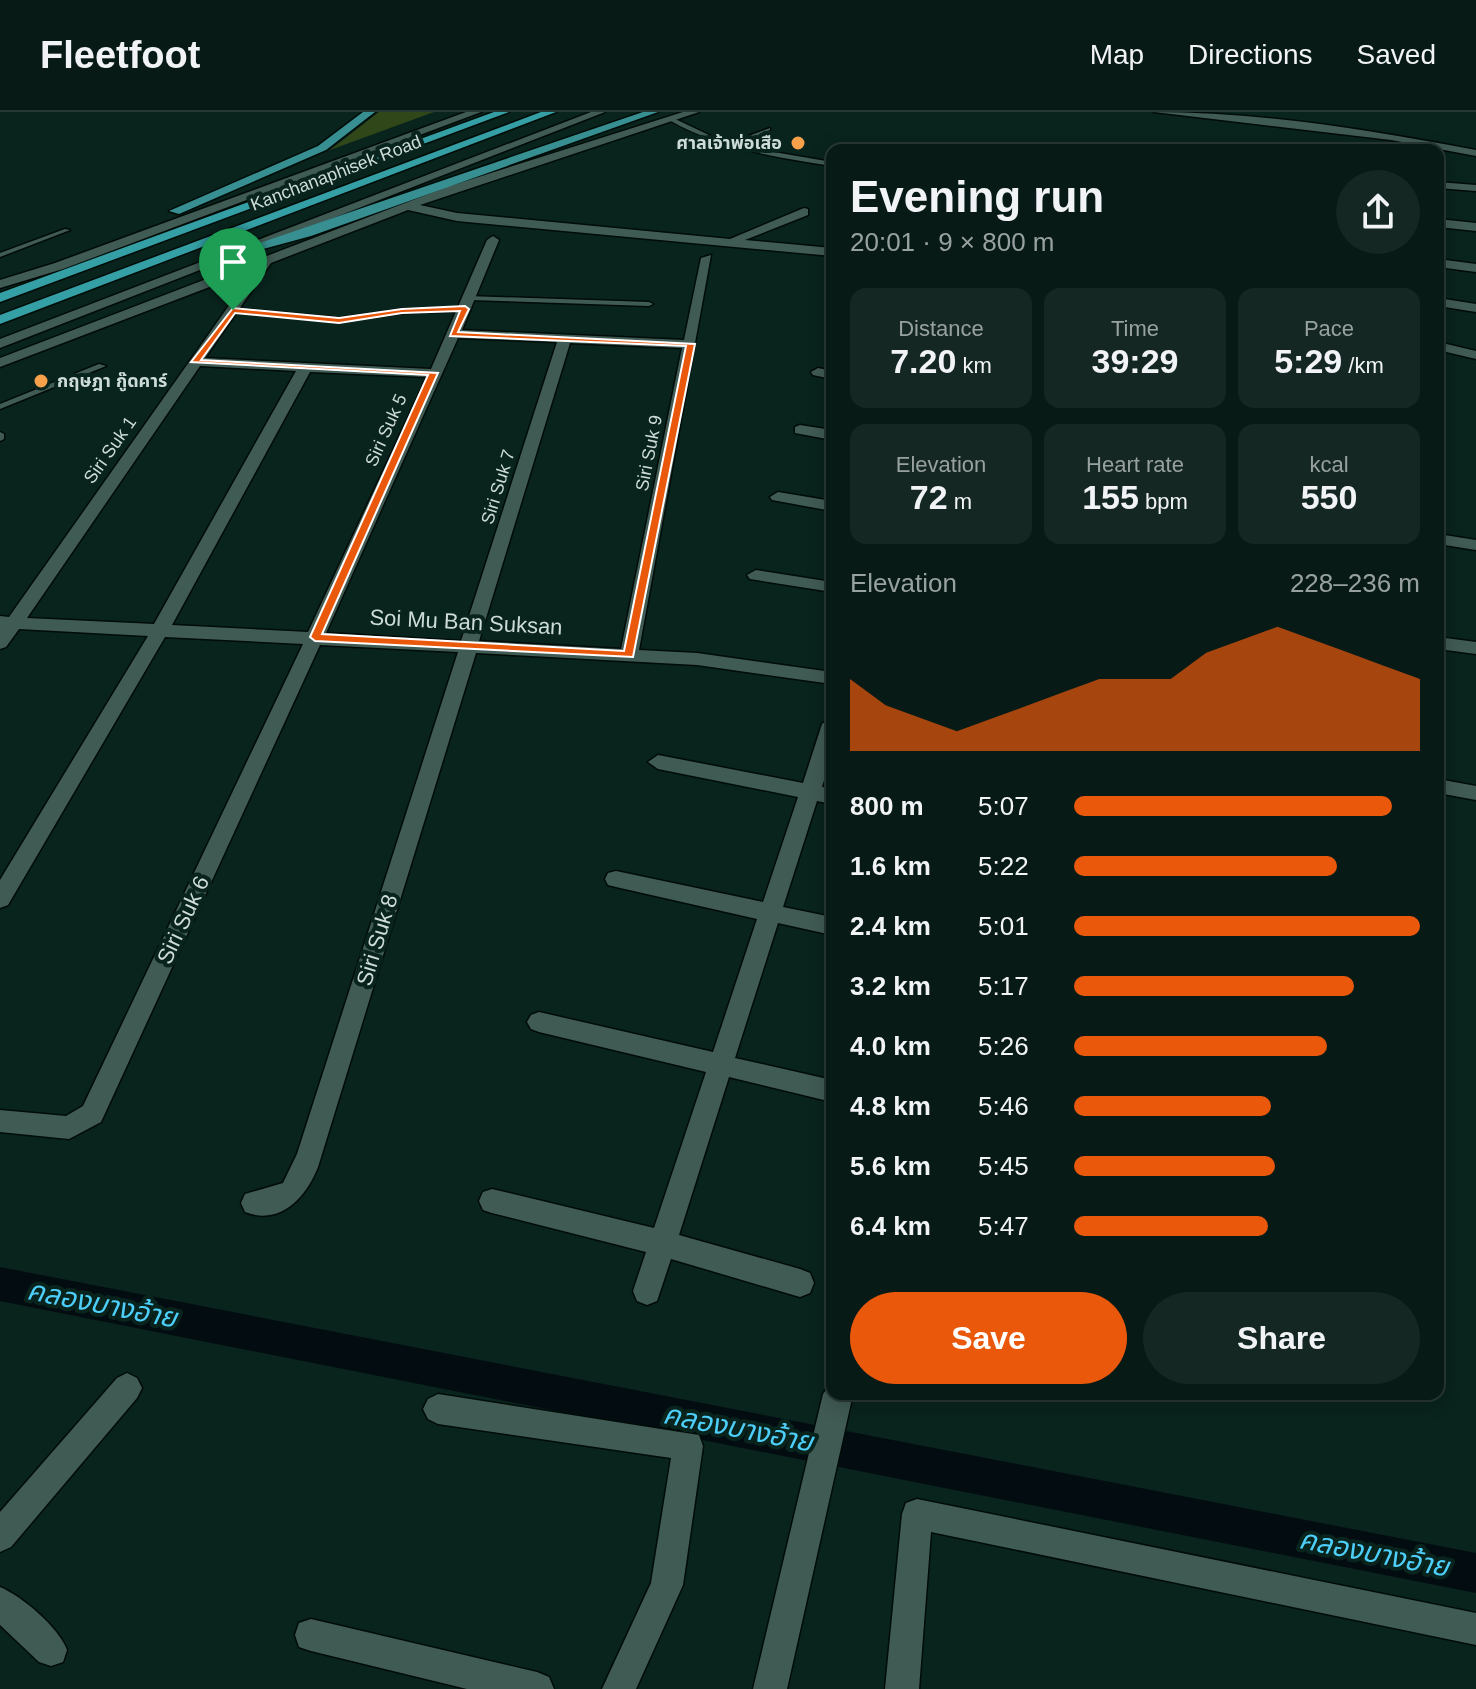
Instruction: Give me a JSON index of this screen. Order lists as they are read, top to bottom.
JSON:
{
  "streets": {
    "highway": ["Kanchanaphisek Road"],
    "street": [
      "Siri Suk 5",
      "Siri Suk 1",
      "Siri Suk 9",
      "Siri Suk 7",
      "Soi Mu Ban Suksan",
      "Siri Suk 6",
      "Siri Suk 8"
    ]
  },
  "crossings": [
    ["Siri Suk 5", "Soi Mu Ban Suksan"],
    ["Siri Suk 5", "Siri Suk 6"],
    ["Siri Suk 1", "Soi Mu Ban Suksan"],
    ["Siri Suk 9", "Soi Mu Ban Suksan"],
    ["Siri Suk 7", "Soi Mu Ban Suksan"],
    ["Siri Suk 7", "Siri Suk 8"],
    ["Soi Mu Ban Suksan", "Siri Suk 6"],
    ["Soi Mu Ban Suksan", "Siri Suk 8"]
  ],
  "water": ["คลองบางอ้าย"],
  "places": ["ศาลเจ้าพ่อเสือ", "กฤษฎา กู๊ดคาร์"],
  "page": {
    "header": "Fleetfoot",
    "nav": ["Map", "Directions", "Saved"],
    "heading": ["Evening run", "20:01 · 9 × 800 m"],
    "stats": [
      ["Distance", "7.20 km"],
      ["Time", "39:29"],
      ["Pace", "5:29 /km"],
      ["Elevation", "72 m"],
      ["Heart rate", "155 bpm"],
      ["kcal", "550"]
    ],
    "chart": ["Elevation", "228–236 m"],
    "list": [
      {
        "name": "800 m",
        "note": "5:07"
      },
      {
        "name": "1.6 km",
        "note": "5:22"
      },
      {
        "name": "2.4 km",
        "note": "5:01"
      },
      {
        "name": "3.2 km",
        "note": "5:17"
      },
      {
        "name": "4.0 km",
        "note": "5:26"
      },
      {
        "name": "4.8 km",
        "note": "5:46"
      },
      {
        "name": "5.6 km",
        "note": "5:45"
      },
      {
        "name": "6.4 km",
        "note": "5:47"
      }
    ],
    "buttons": ["Save", "Share"]
  }
}
